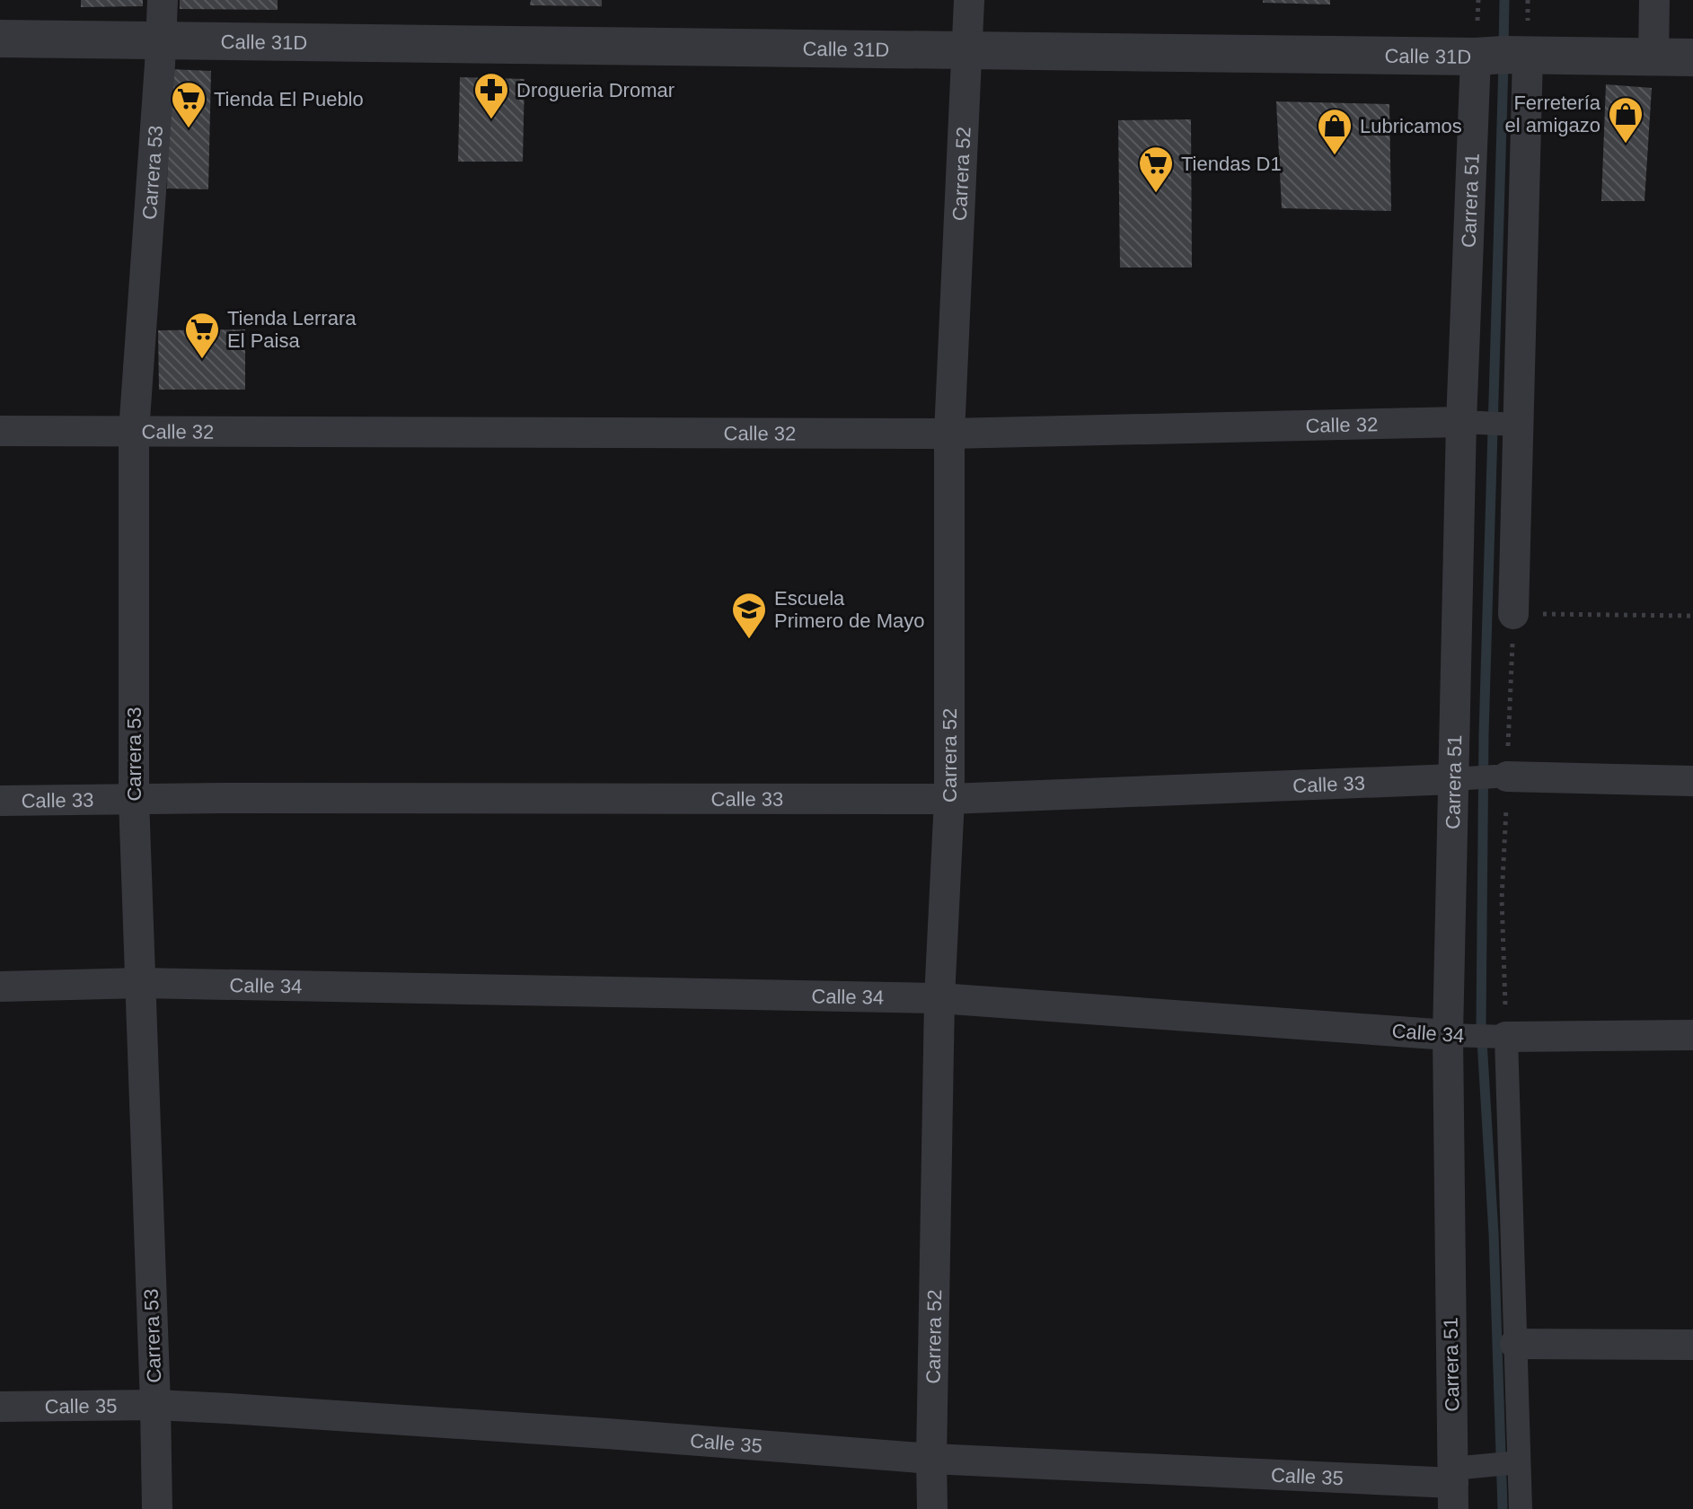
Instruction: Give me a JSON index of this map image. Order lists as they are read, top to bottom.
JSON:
{
  "streets": {
    "street": [
      "Calle 31D",
      "Carrera 53",
      "Carrera 52",
      "Carrera 51",
      "Calle 32",
      "Calle 33",
      "Calle 34",
      "Calle 35"
    ]
  },
  "crossings": [
    ["Calle 31D", "Carrera 53"],
    ["Calle 31D", "Carrera 52"],
    ["Calle 31D", "Carrera 51"],
    ["Carrera 53", "Calle 32"],
    ["Carrera 53", "Calle 33"],
    ["Carrera 53", "Calle 34"],
    ["Carrera 53", "Calle 35"],
    ["Carrera 52", "Calle 32"],
    ["Carrera 52", "Calle 33"],
    ["Carrera 52", "Calle 34"],
    ["Carrera 52", "Calle 35"],
    ["Carrera 51", "Calle 32"],
    ["Carrera 51", "Calle 33"],
    ["Carrera 51", "Calle 34"],
    ["Carrera 51", "Calle 35"]
  ],
  "places": {
    "pharmacy": ["Drogueria Dromar"],
    "supermarket": ["Tienda El Pueblo", "Tiendas D1", "Tienda Lerrara El Paisa"],
    "shop": ["Ferretería el amigazo", "Lubricamos"],
    "school or university": ["Escuela Primero de Mayo"]
  }
}
